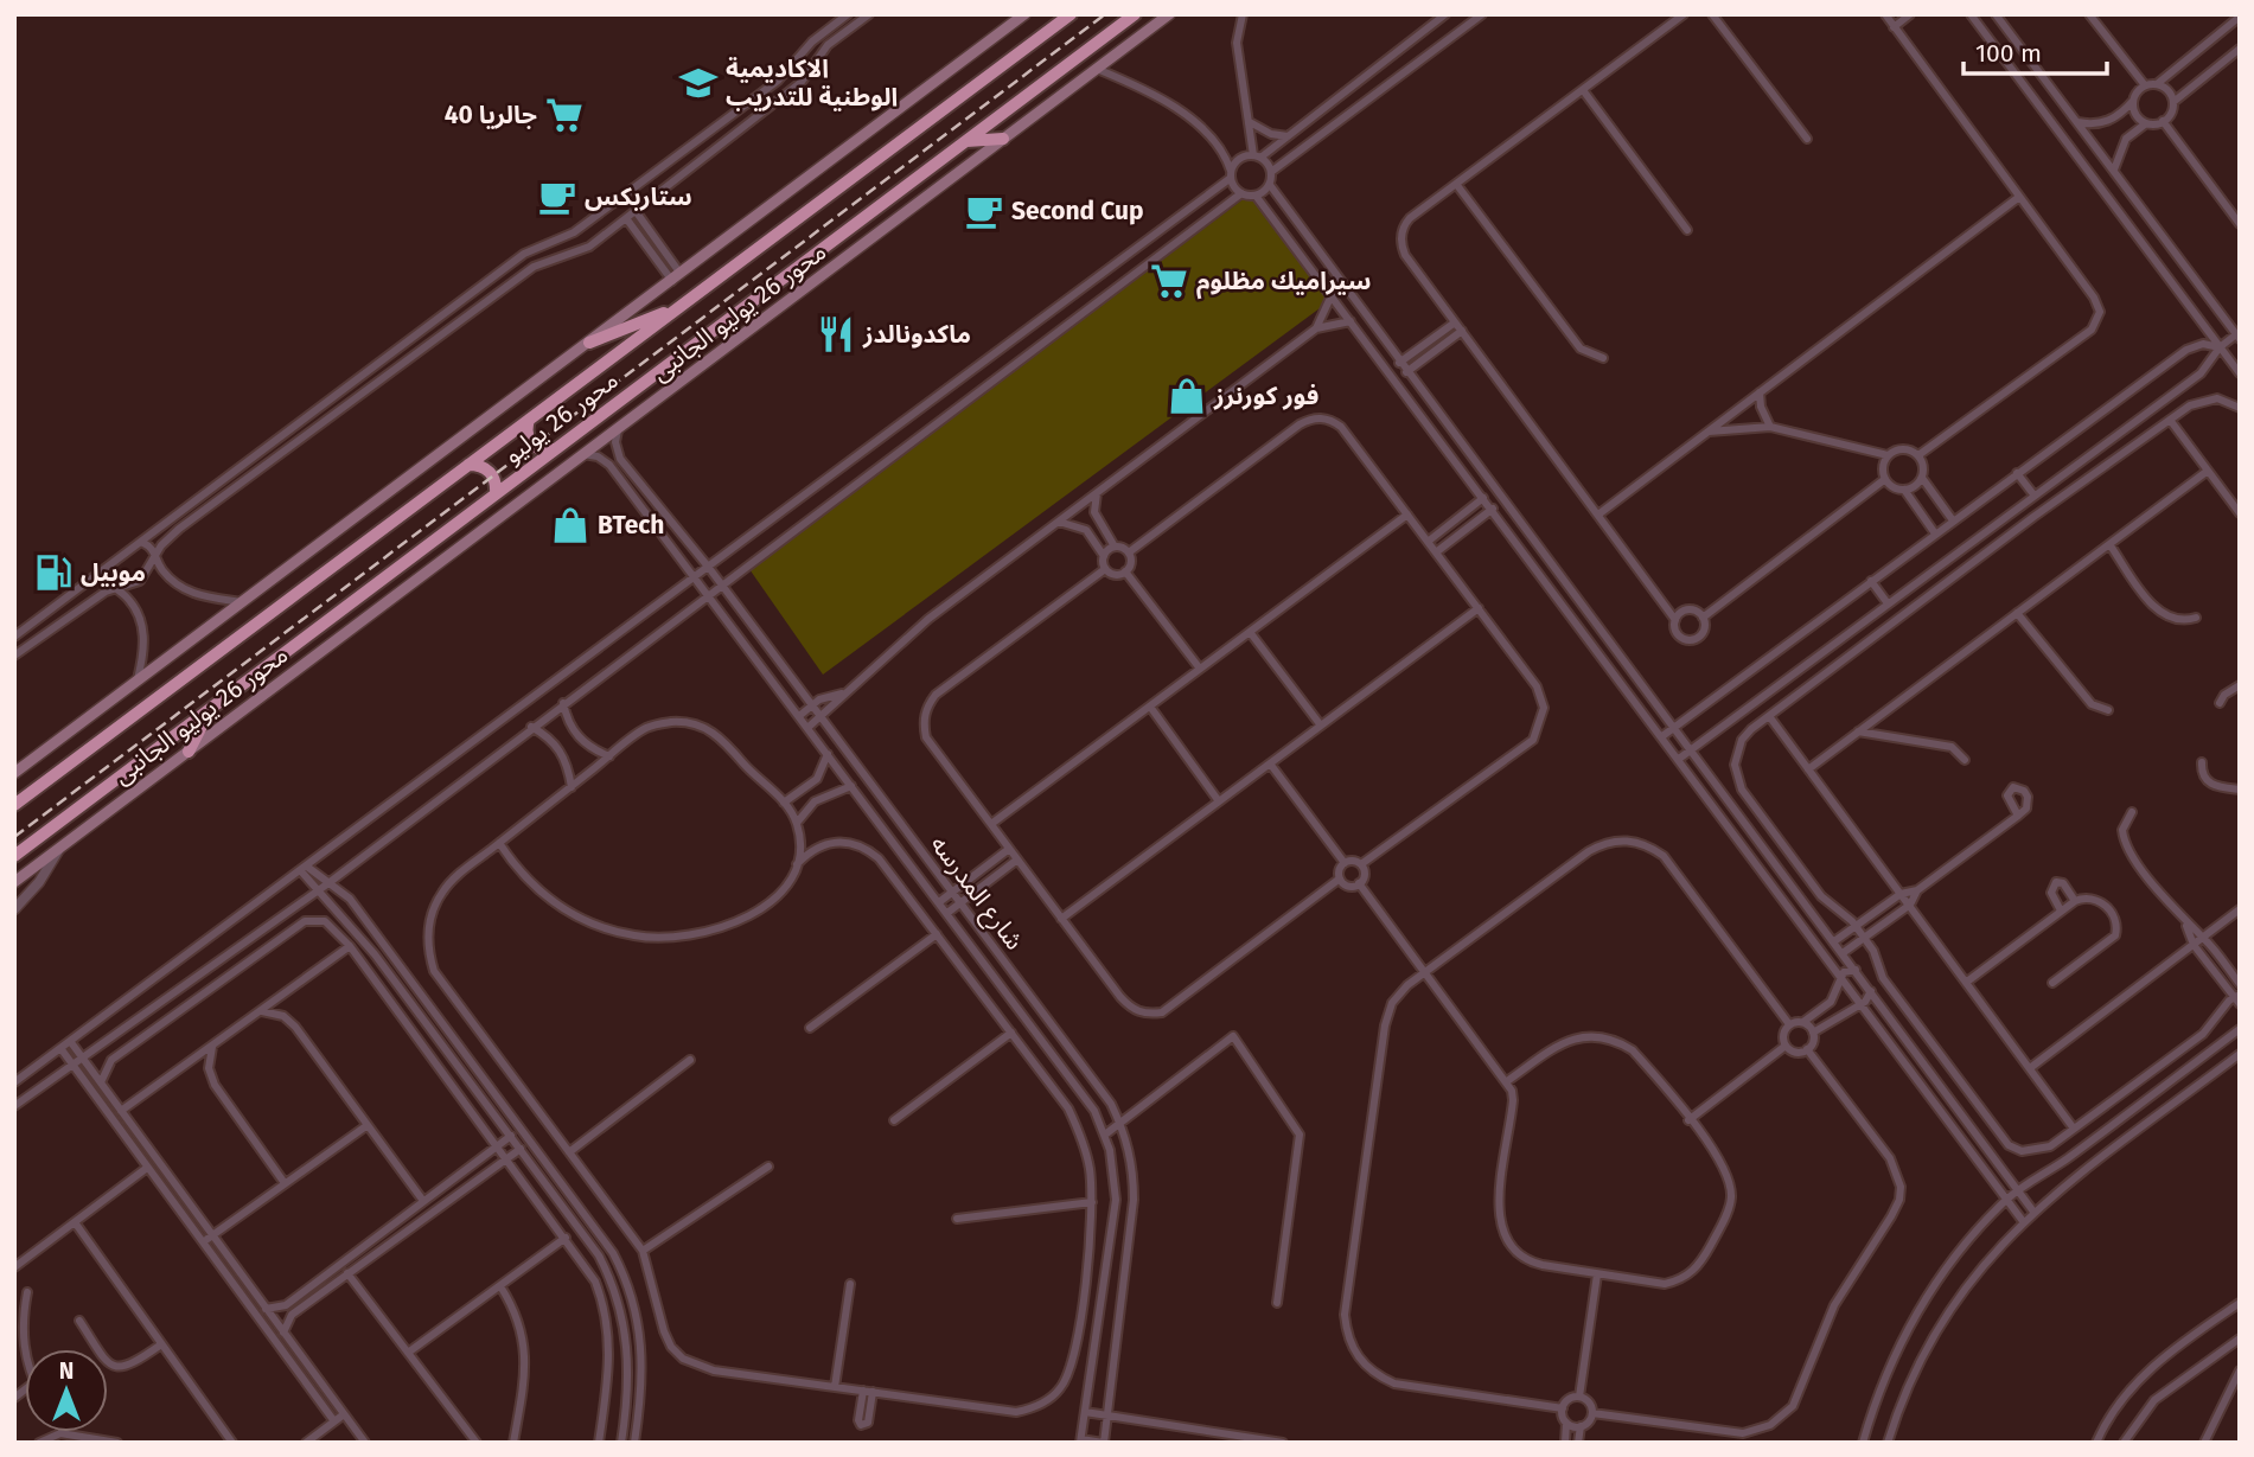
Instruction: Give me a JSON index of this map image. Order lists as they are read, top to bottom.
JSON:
{
  "streets": {
    "highway": ["محور 26 يوليو"],
    "main road": ["محور 26 يوليو الجانبى"],
    "street": ["شارع المدرسه"]
  },
  "crossings": [
    ["محور 26 يوليو الجانبى", "شارع المدرسه"]
  ],
  "places": {
    "school or university": ["الاكاديمية الوطنية للتدريب"],
    "supermarket": ["جالريا 40", "سيراميك مظلوم"],
    "cafe": ["ستاربكس", "Second Cup"],
    "restaurant": ["ماكدونالدز"],
    "shop": ["فور كورنرز", "BTech"],
    "fuel station": ["موبيل"]
  },
  "scale_bar": "100 m",
  "north": "top"
}
